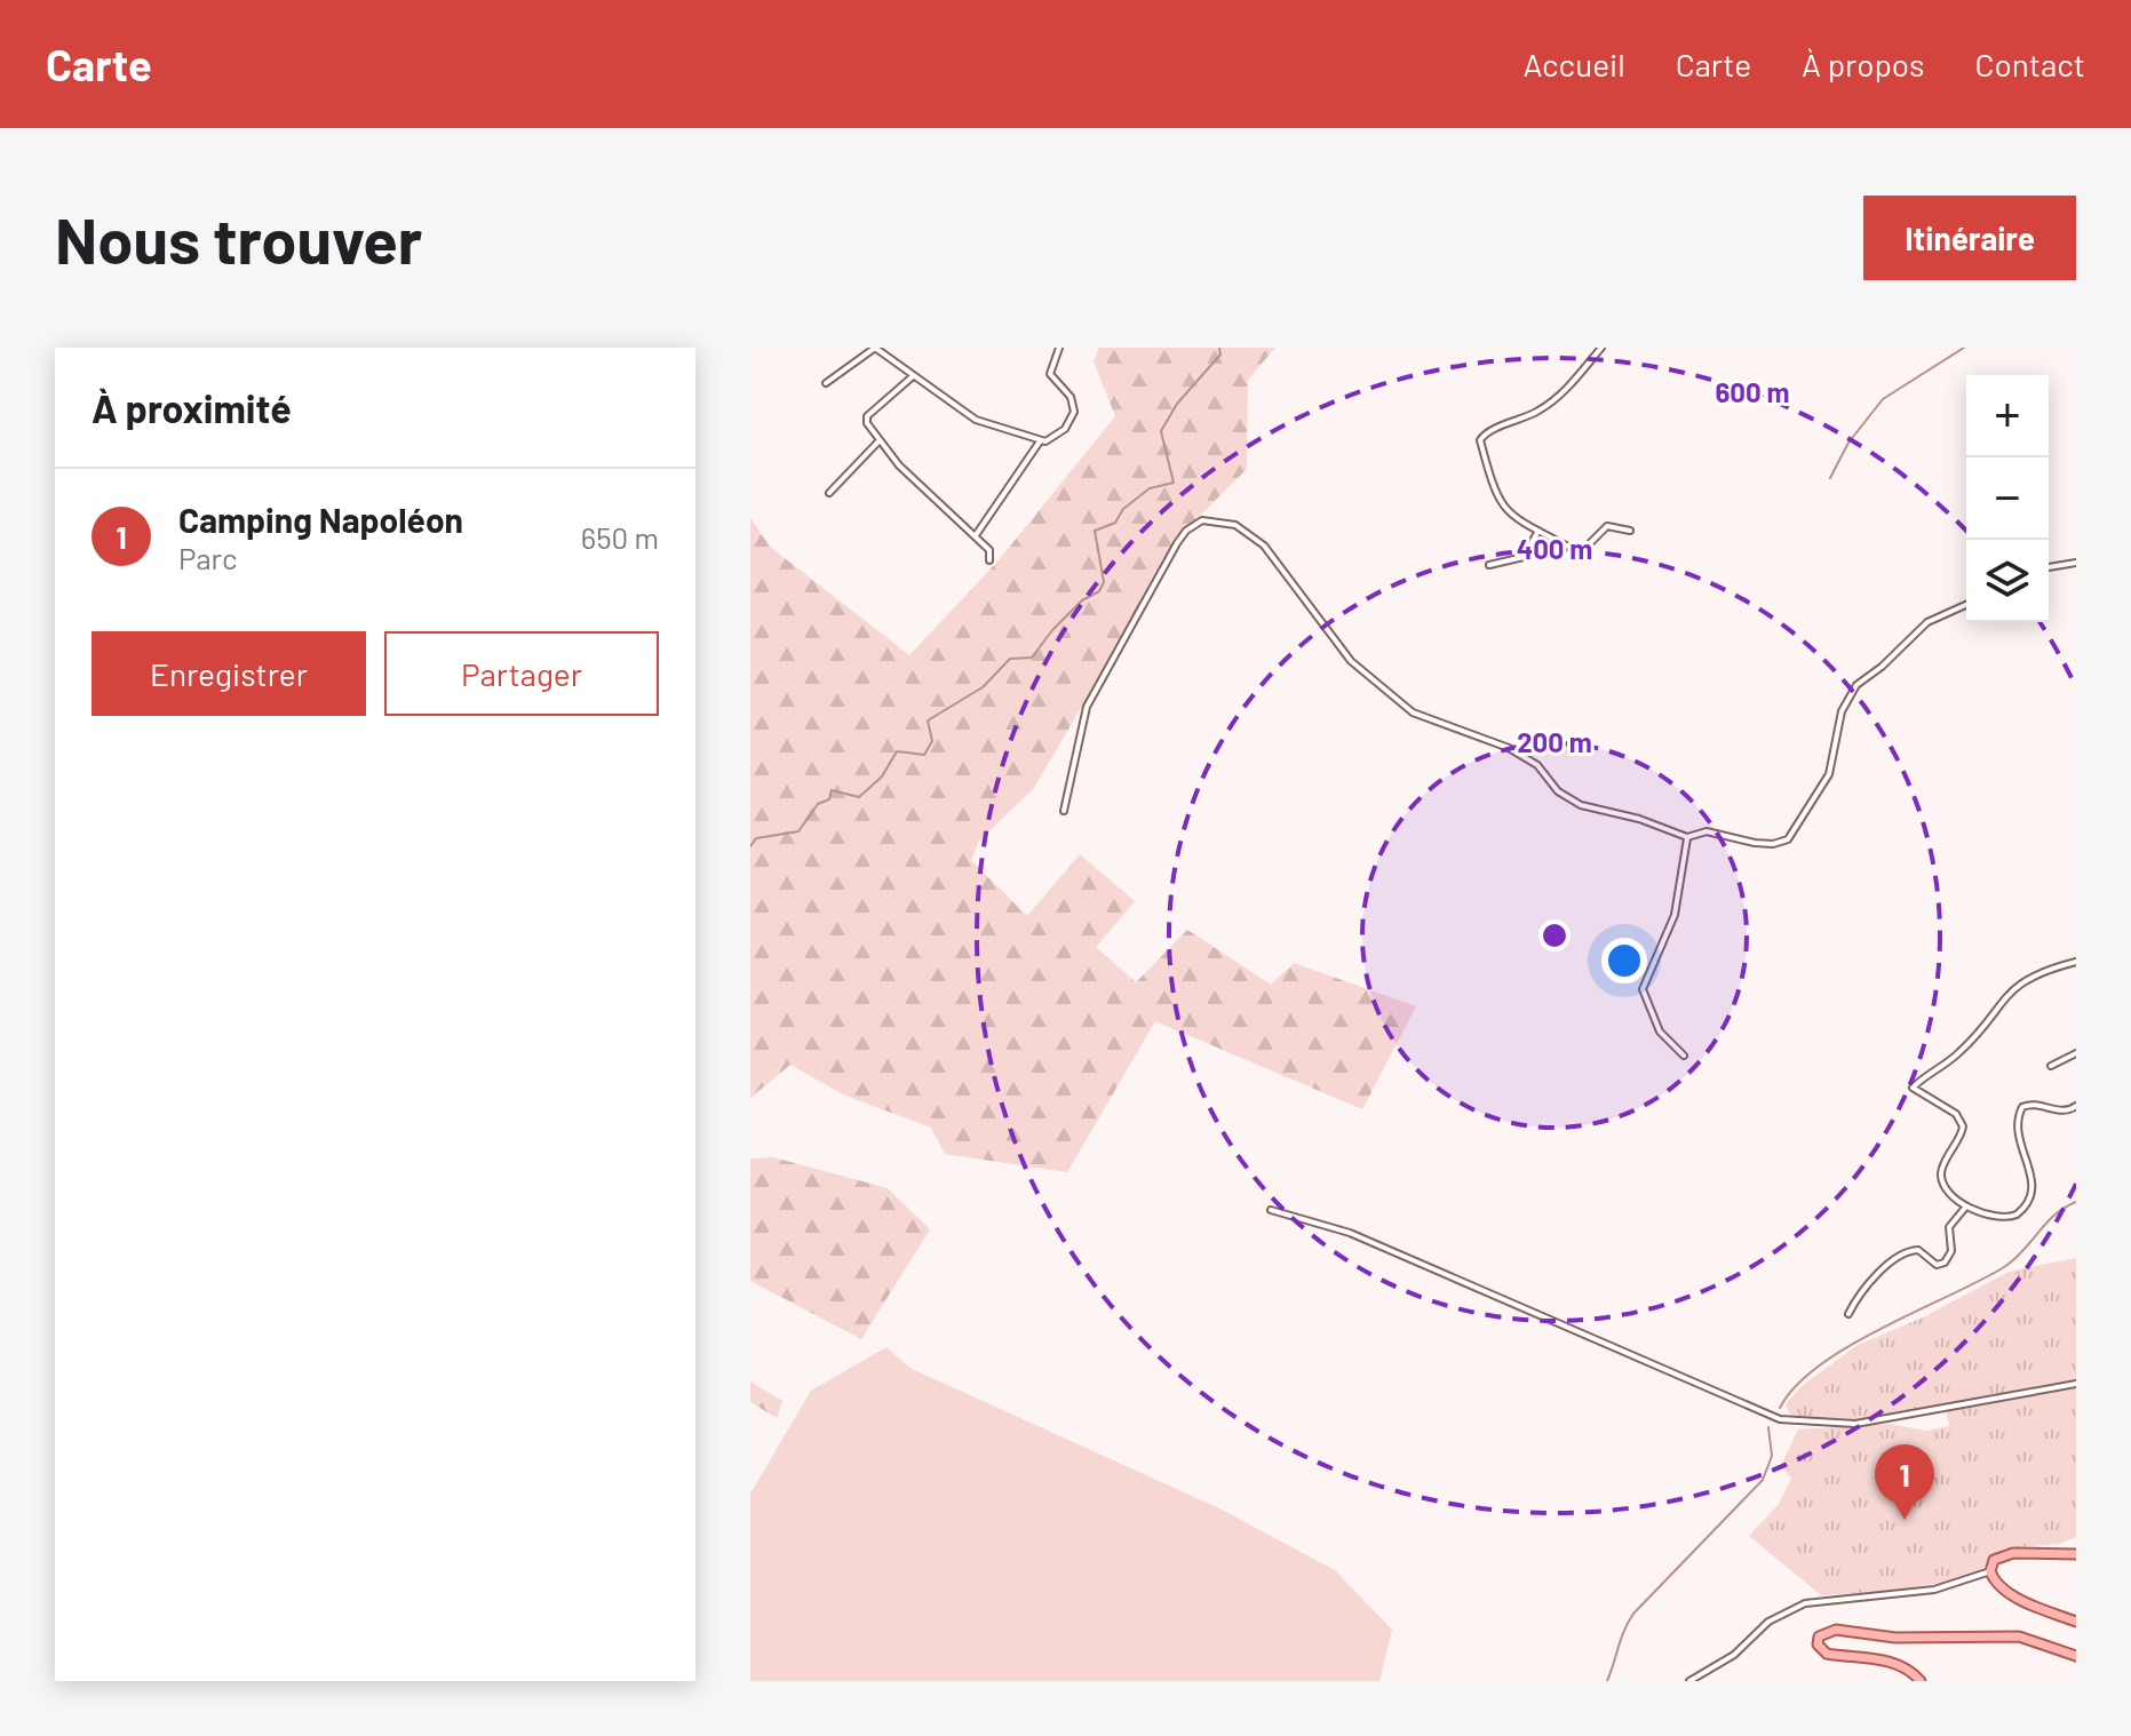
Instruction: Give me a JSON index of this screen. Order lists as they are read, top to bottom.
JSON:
{
  "page": {
    "header": "Carte",
    "nav": [
      "Accueil",
      "Carte",
      "À propos",
      "Contact"
    ],
    "buttons": [
      "Itinéraire",
      ["Enregistrer", "Partager"]
    ],
    "title": "Nous trouver",
    "heading": "À proximité",
    "map_buttons": ["+", "−"],
    "list": [
      {
        "mark": "1",
        "name": "Camping Napoléon",
        "note": "Parc",
        "value": "650 m"
      }
    ],
    "pins": "1"
  },
  "rings": ["600 m", "400 m", "200 m"]
}
